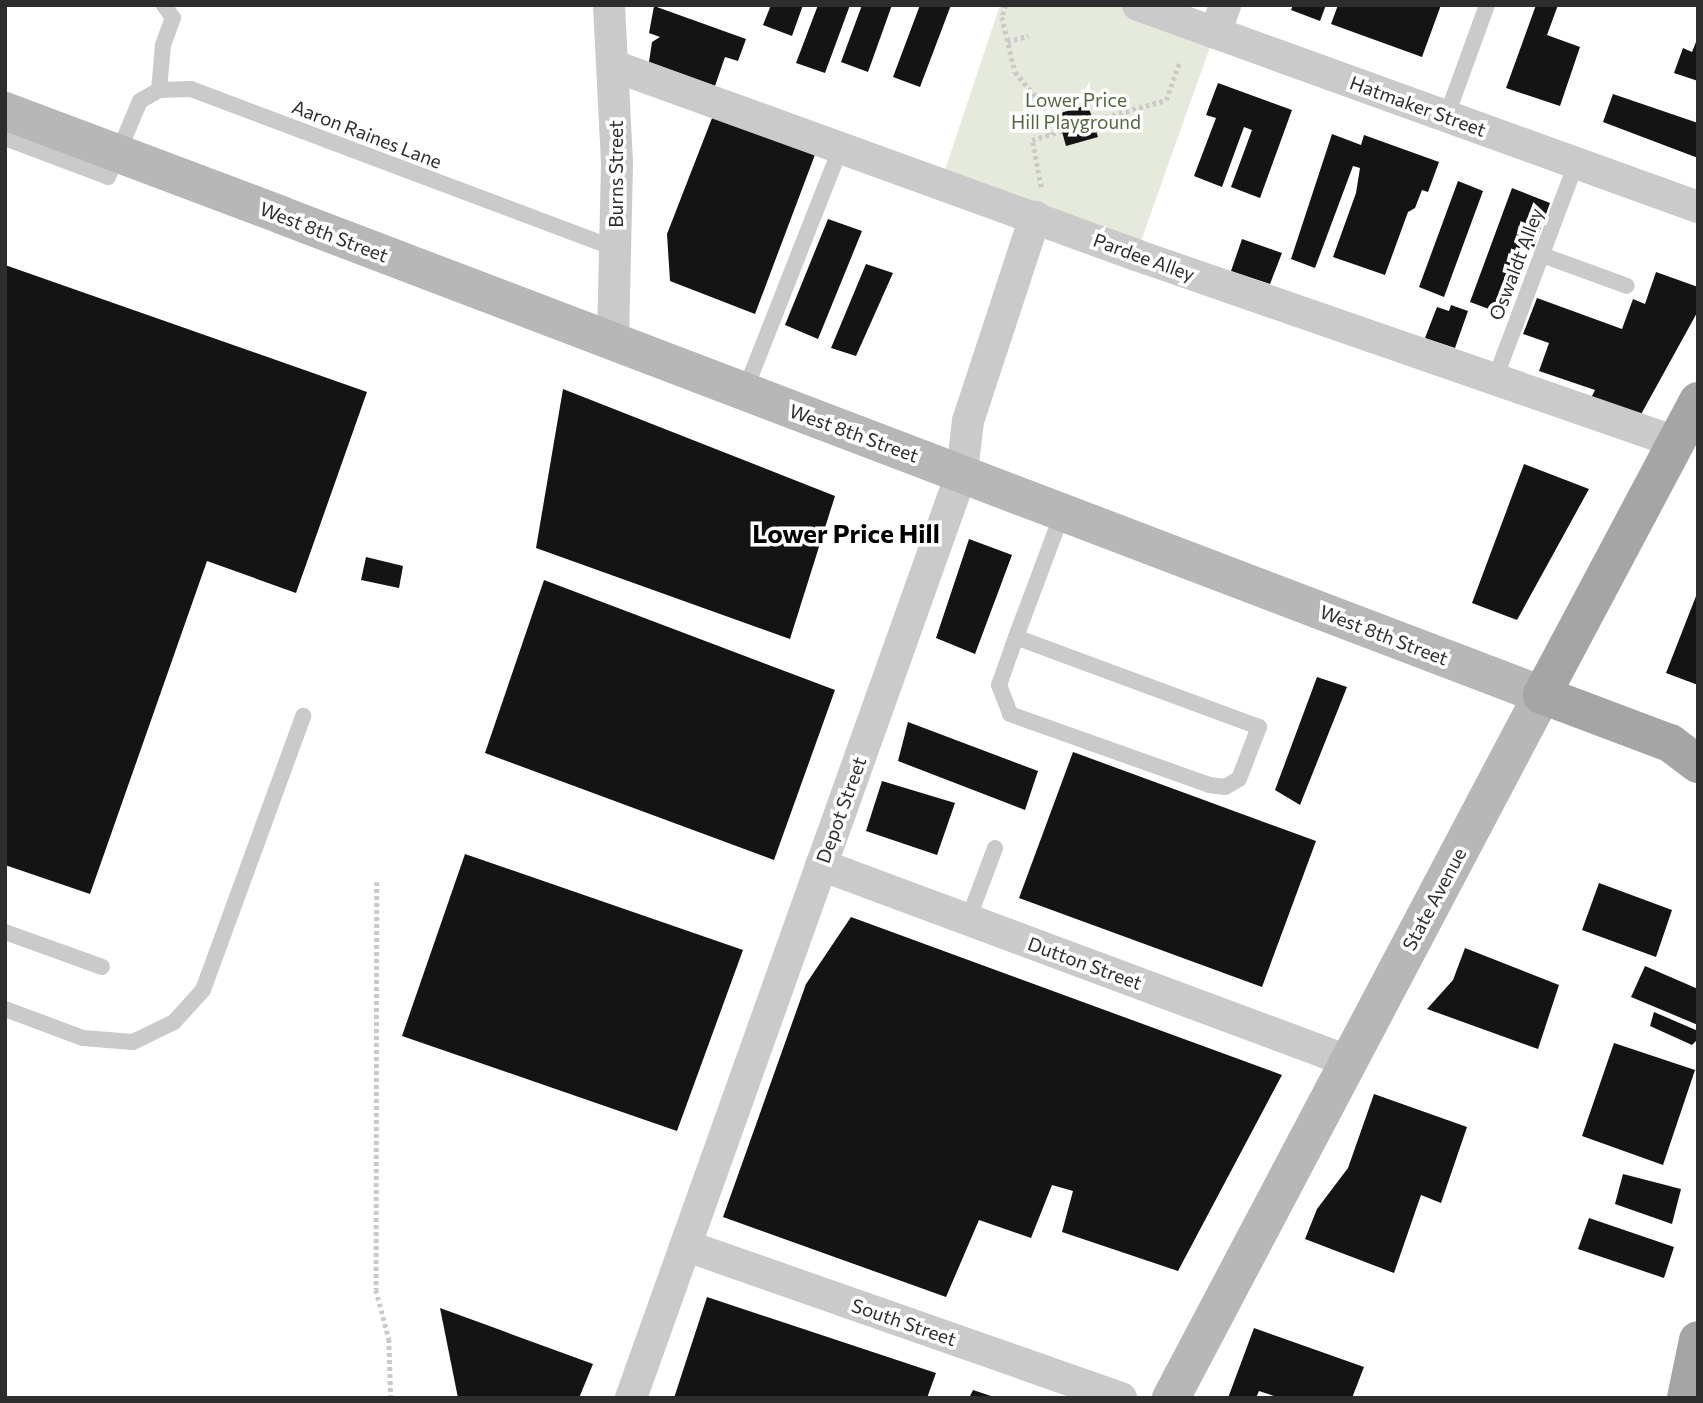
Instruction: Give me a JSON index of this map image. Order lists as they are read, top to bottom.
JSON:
{
  "streets": {
    "main road": ["West 8th Street", "State Avenue"],
    "street": [
      "Hatmaker Street",
      "Burns Street",
      "Pardee Alley",
      "Depot Street",
      "Dutton Street",
      "South Street"
    ],
    "lane": ["Aaron Raines Lane", "Oswaldt Alley"]
  },
  "crossings": [
    ["Hatmaker Street", "Oswaldt Alley"],
    ["Aaron Raines Lane", "Burns Street"],
    ["Burns Street", "West 8th Street"],
    ["Burns Street", "Pardee Alley"],
    ["West 8th Street", "Depot Street"],
    ["West 8th Street", "State Avenue"],
    ["Pardee Alley", "Oswaldt Alley"],
    ["Pardee Alley", "Depot Street"],
    ["Pardee Alley", "State Avenue"],
    ["Depot Street", "Dutton Street"],
    ["Depot Street", "South Street"],
    ["State Avenue", "Dutton Street"]
  ],
  "districts": ["Lower Price Hill"],
  "parks": ["Lower Price Hill Playground"]
}
